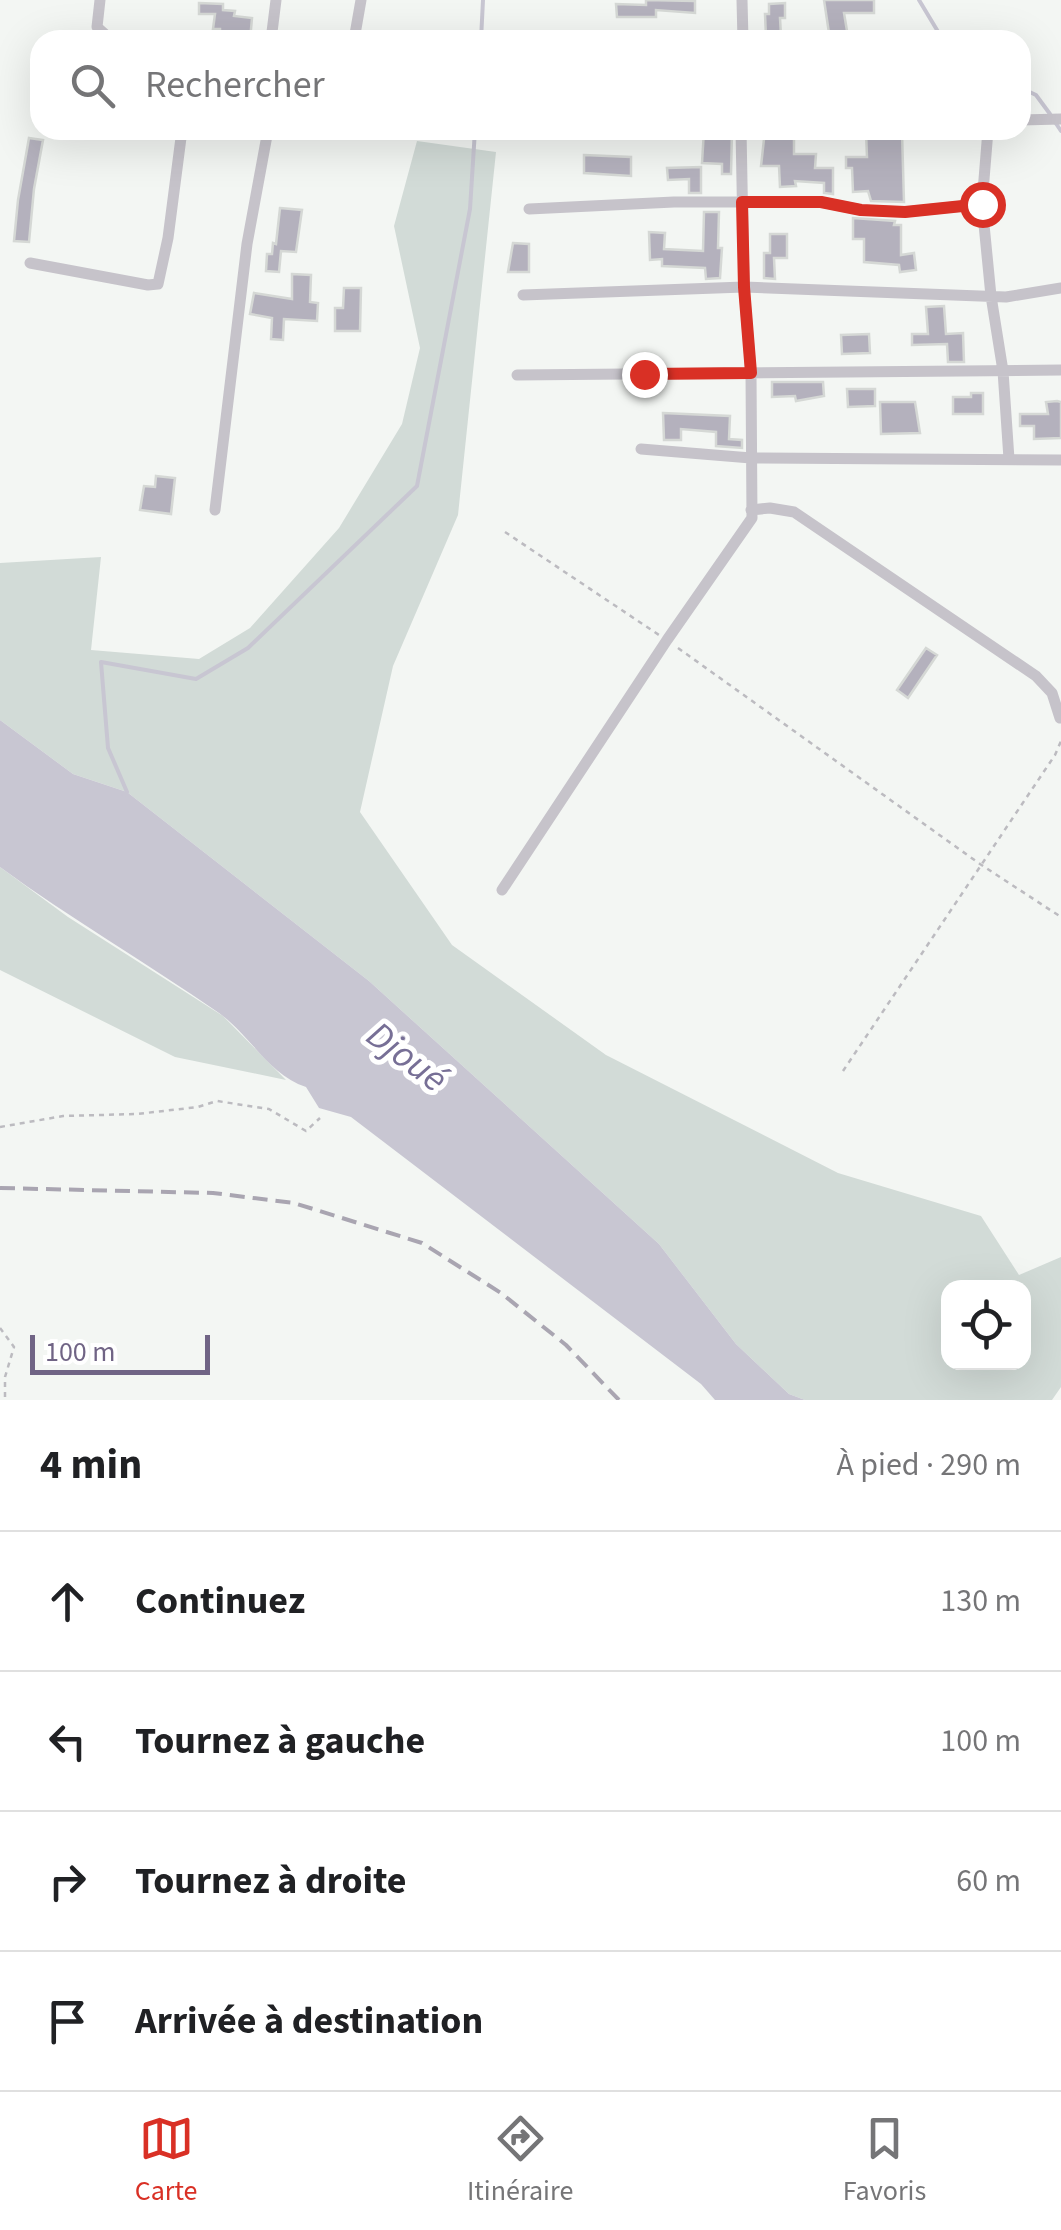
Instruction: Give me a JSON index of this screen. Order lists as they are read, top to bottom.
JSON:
{
  "water": ["Djoué"],
  "scale_bar": "100 m",
  "page": {
    "search": "Rechercher",
    "scale": "100 m",
    "heading": ["4 min", "À pied · 290 m"],
    "list": [
      ["Continuez", "130 m"],
      ["Tournez à gauche", "100 m"],
      ["Tournez à droite", "60 m"],
      "Arrivée à destination"
    ],
    "nav": ["Carte", "Itinéraire", "Favoris"]
  }
}
